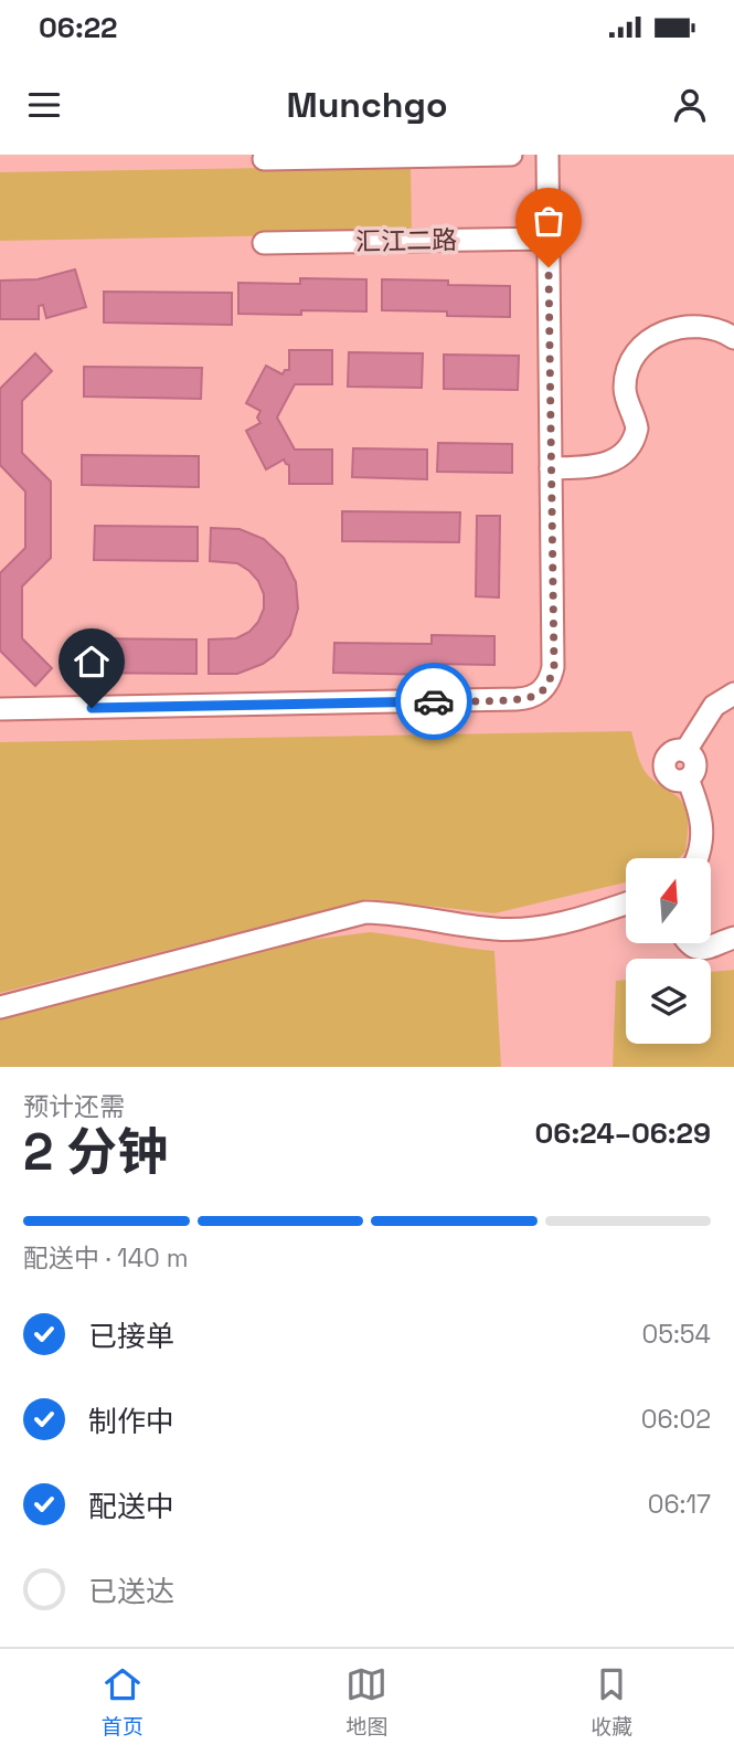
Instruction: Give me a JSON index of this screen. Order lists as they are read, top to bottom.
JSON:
{
  "streets": {
    "street": ["汇江二路"]
  },
  "north": "top",
  "page": {
    "status": "06:22",
    "header": "Munchgo",
    "heading": ["2 分钟", "预计还需", "06:24–06:29"],
    "bar": "配送中 · 140 m",
    "list": [
      ["已接单", "05:54"],
      ["制作中", "06:02"],
      ["配送中", "06:17"],
      "已送达"
    ],
    "tabs": ["首页", "地图", "收藏"]
  }
}
